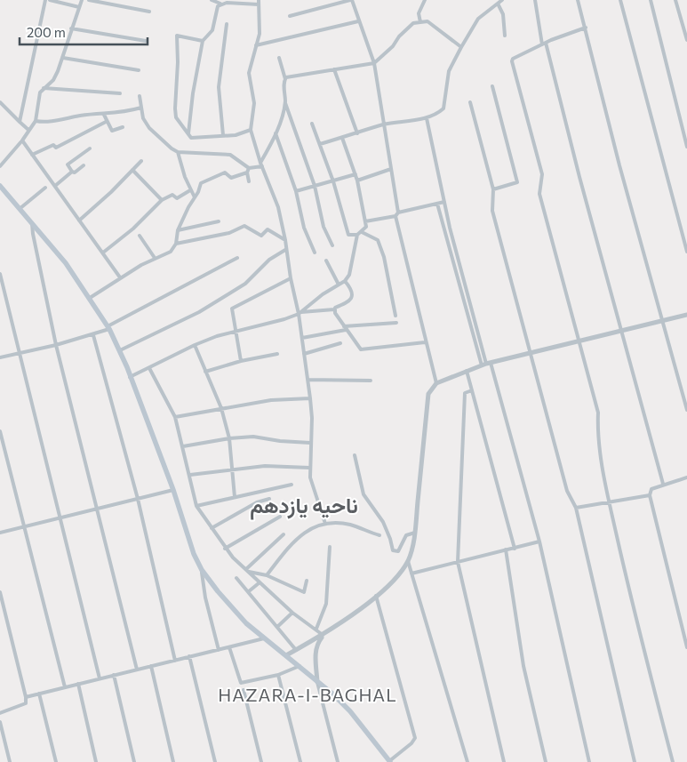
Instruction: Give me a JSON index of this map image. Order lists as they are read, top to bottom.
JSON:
{
  "districts": ["ناحیه یازدهم", "HAZARA-I-BAGHAL"],
  "scale_bar": "200 m"
}
